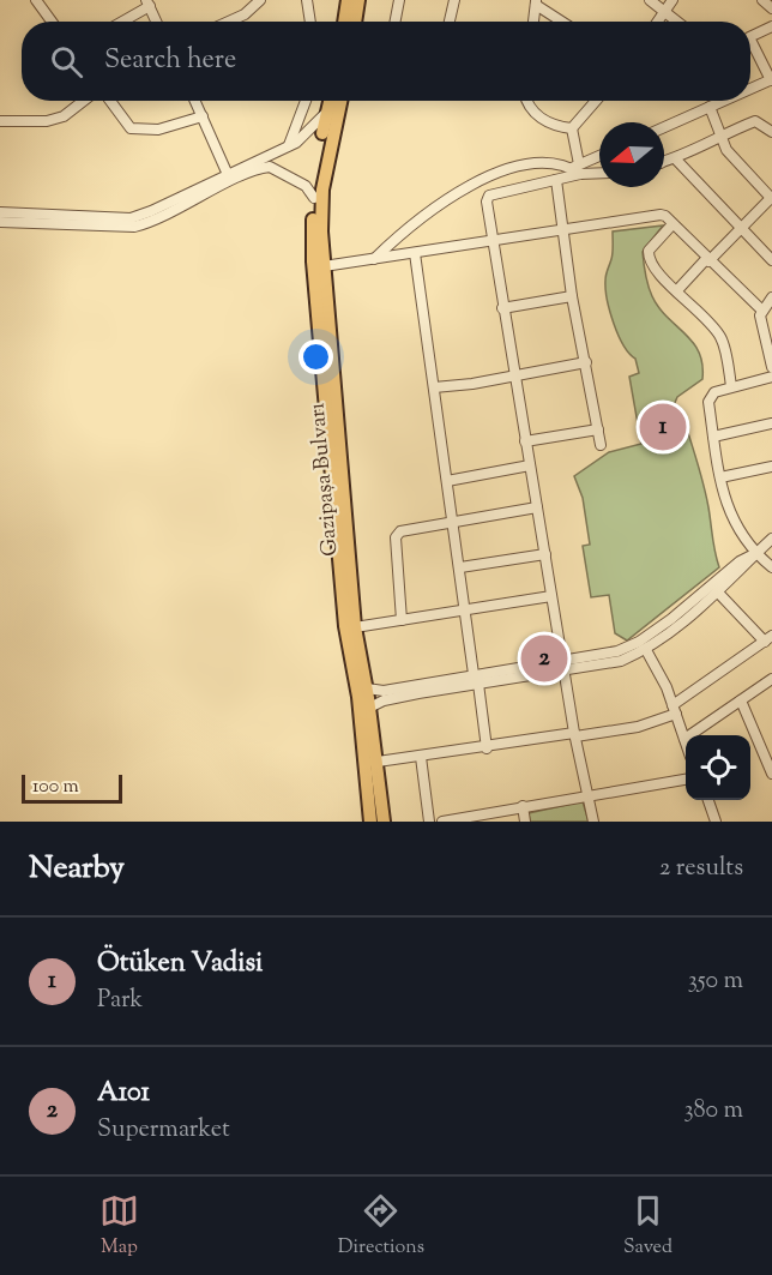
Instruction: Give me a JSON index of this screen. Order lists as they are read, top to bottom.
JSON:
{
  "streets": {
    "main road": ["Gazipaşa Bulvarı"]
  },
  "scale_bar": "100 m",
  "north": "left",
  "page": {
    "search": "Search here",
    "pins": ["1", "2"],
    "scale": "100 m",
    "heading": ["Nearby", "2 results"],
    "list": [
      {
        "mark": "1",
        "name": "Ötüken Vadisi",
        "note": "Park",
        "value": "350 m"
      },
      {
        "mark": "2",
        "name": "A101",
        "note": "Supermarket",
        "value": "380 m"
      }
    ],
    "nav": ["Map", "Directions", "Saved"]
  }
}
